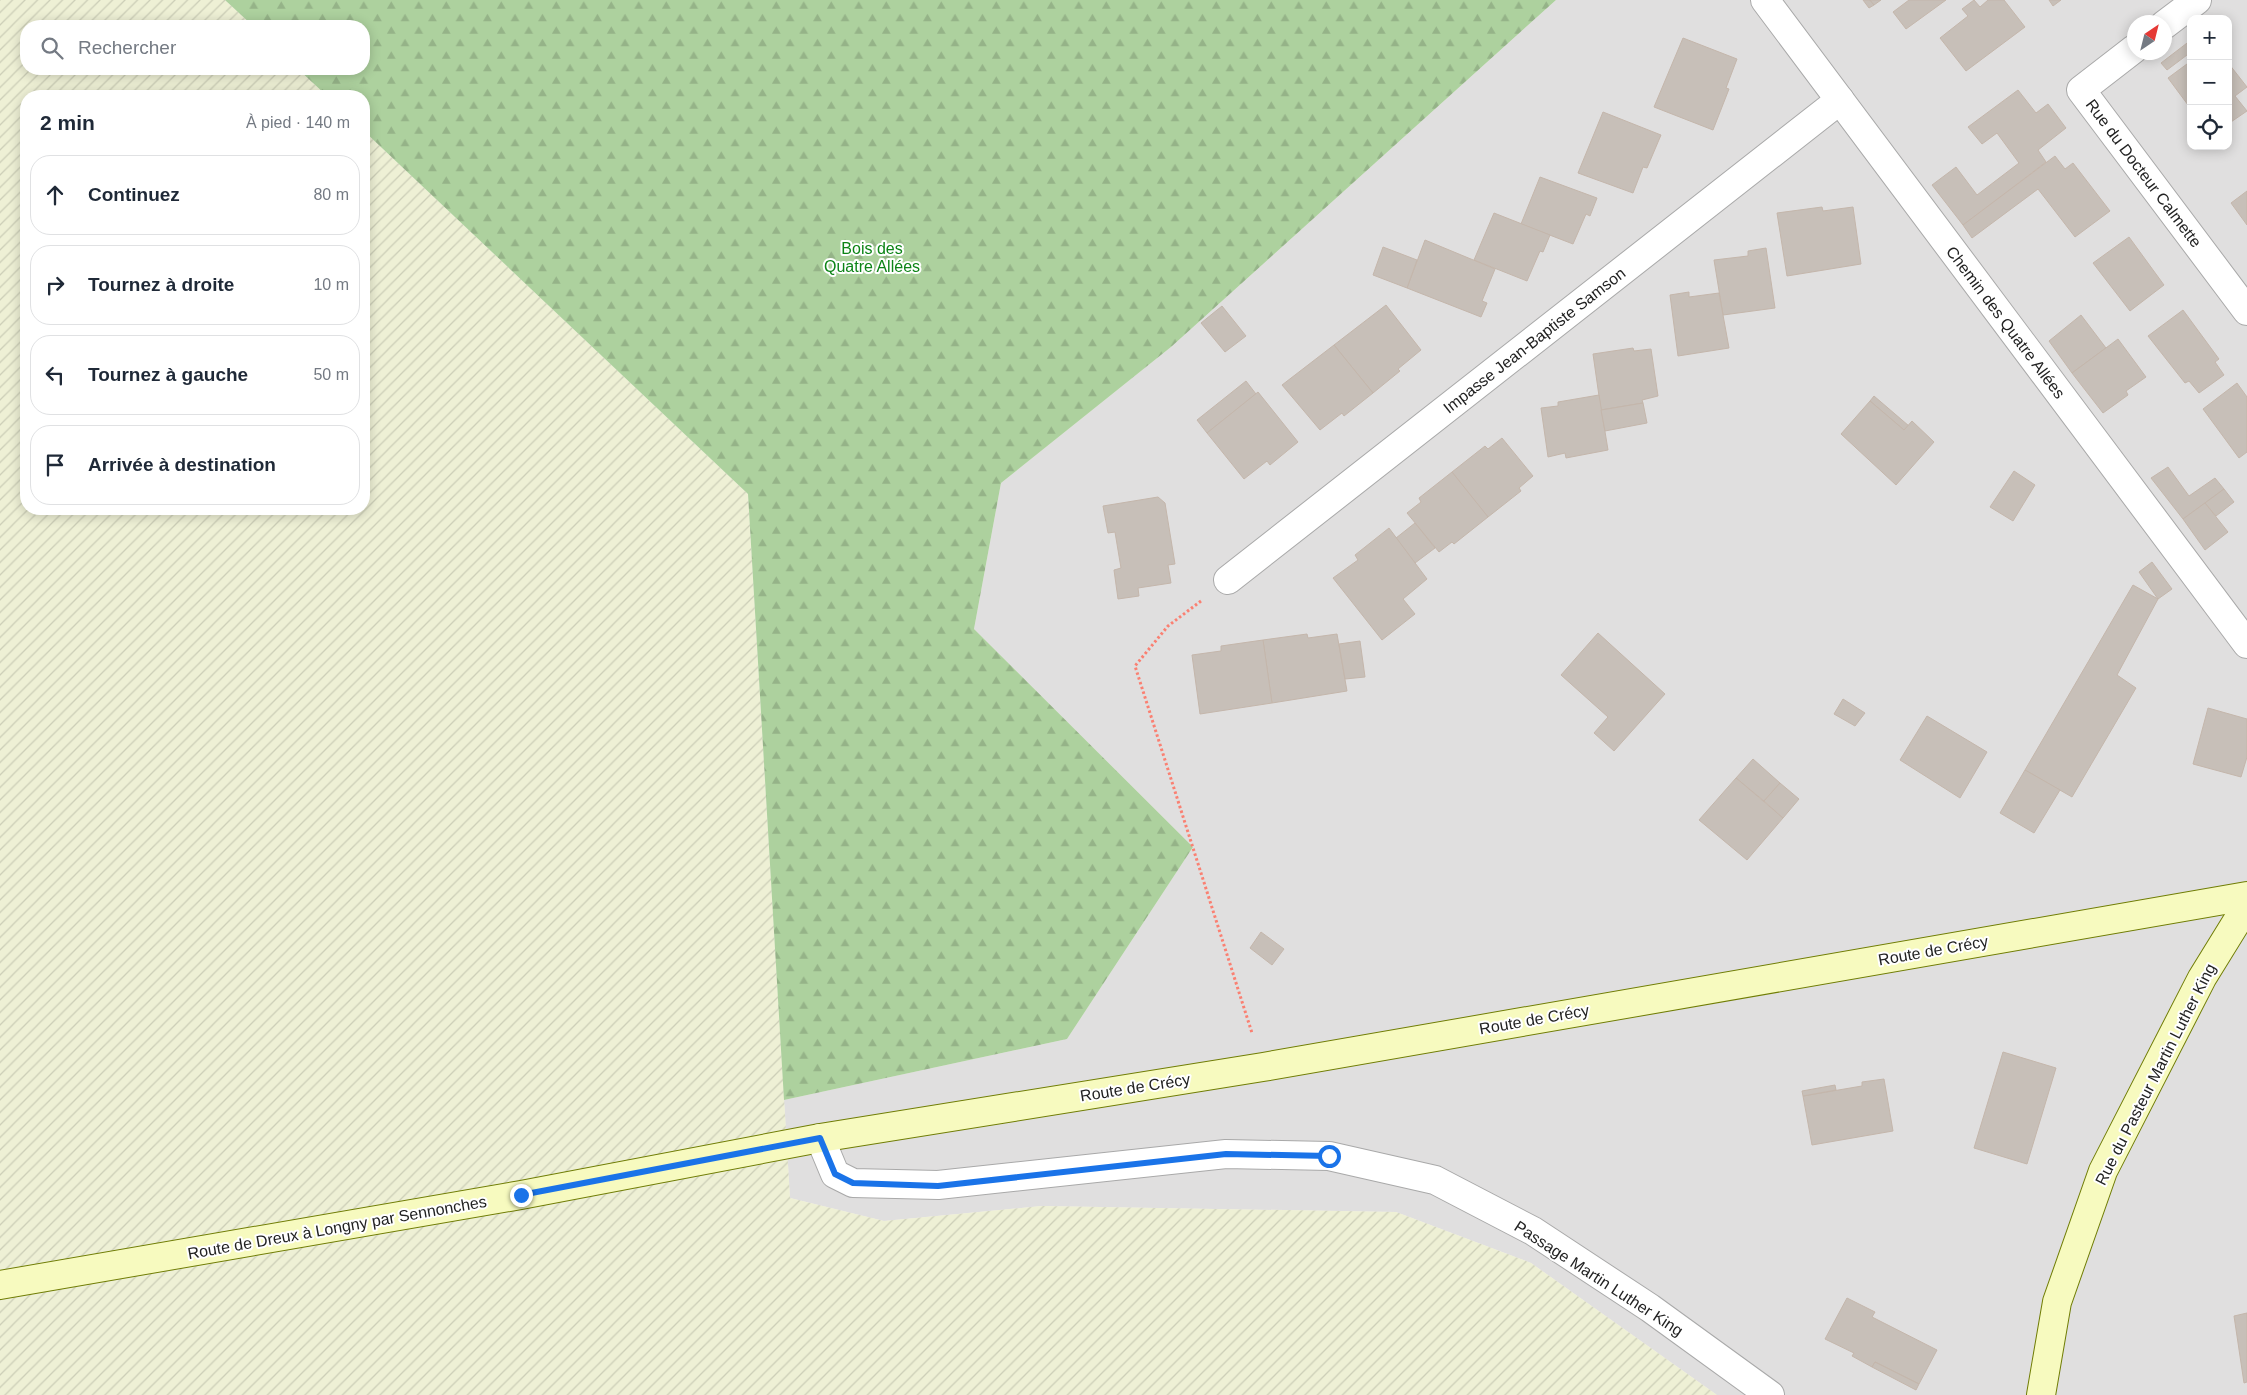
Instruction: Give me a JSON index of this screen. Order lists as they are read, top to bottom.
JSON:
{
  "streets": {
    "main road": ["Route de Crécy", "Rue du Pasteur Martin Luther King", "Route de Dreux à Longny par Sennonches"],
    "street": [
      "Rue du Docteur Calmette",
      "Chemin des Quatre Allées",
      "Impasse Jean-Baptiste Samson",
      "Passage Martin Luther King"
    ]
  },
  "crossings": [
    ["Chemin des Quatre Allées", "Impasse Jean-Baptiste Samson"],
    ["Route de Crécy", "Route de Dreux à Longny par Sennonches"],
    ["Route de Crécy", "Passage Martin Luther King"],
    ["Route de Dreux à Longny par Sennonches", "Passage Martin Luther King"]
  ],
  "parks": ["Bois des Quatre Allées"],
  "north": "top right",
  "page": {
    "map_buttons": ["+", "−"],
    "search": "Rechercher",
    "heading": ["2 min", "À pied · 140 m"],
    "list": [
      ["Continuez", "80 m"],
      ["Tournez à droite", "10 m"],
      ["Tournez à gauche", "50 m"],
      "Arrivée à destination"
    ]
  }
}
